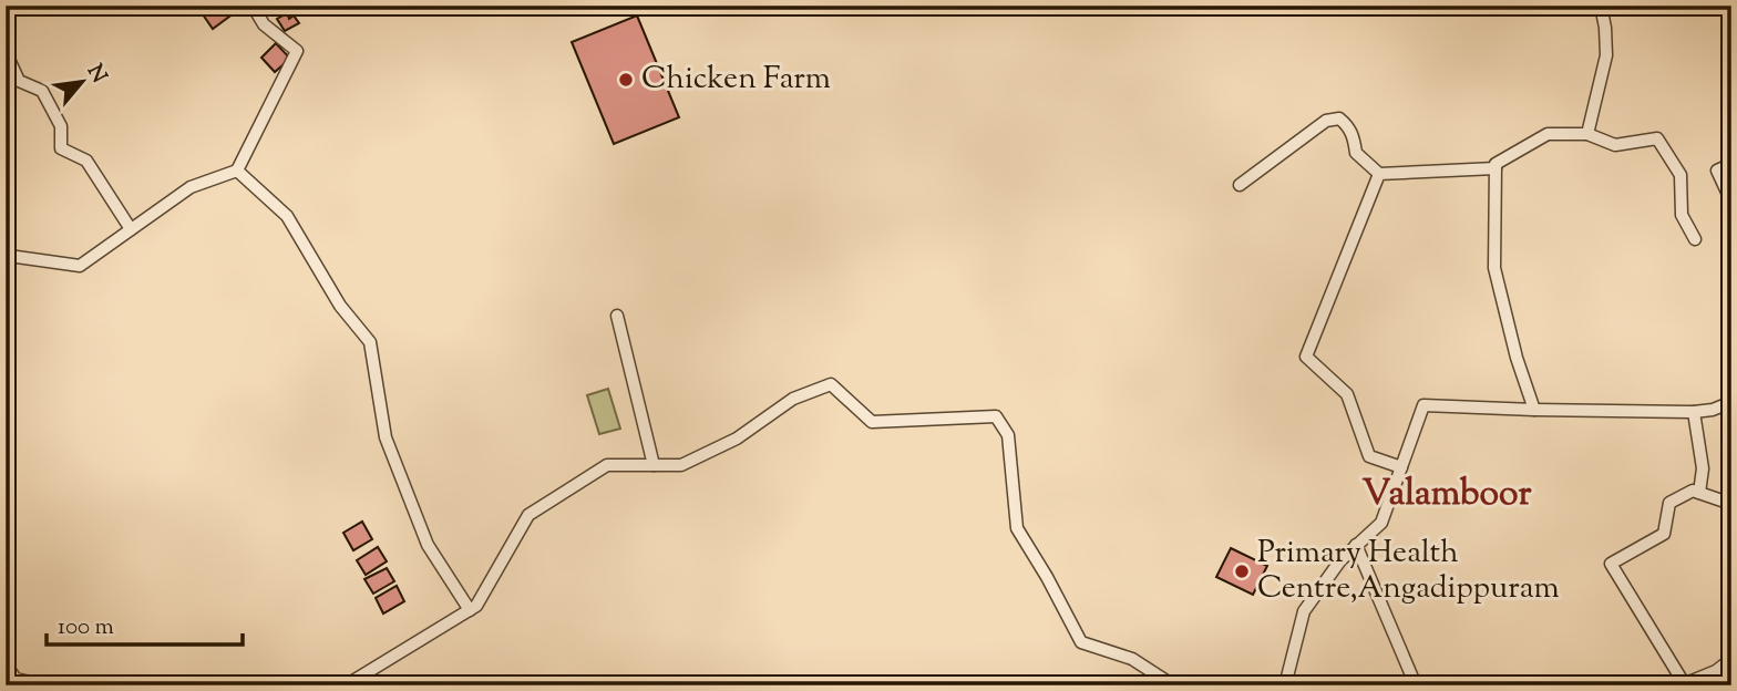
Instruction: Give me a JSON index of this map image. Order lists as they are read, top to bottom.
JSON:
{
  "districts": ["Valamboor"],
  "places": ["Chicken Farm", "Primary Health Centre,Angadippuram"],
  "scale_bar": "100 m",
  "north": "top right"
}
